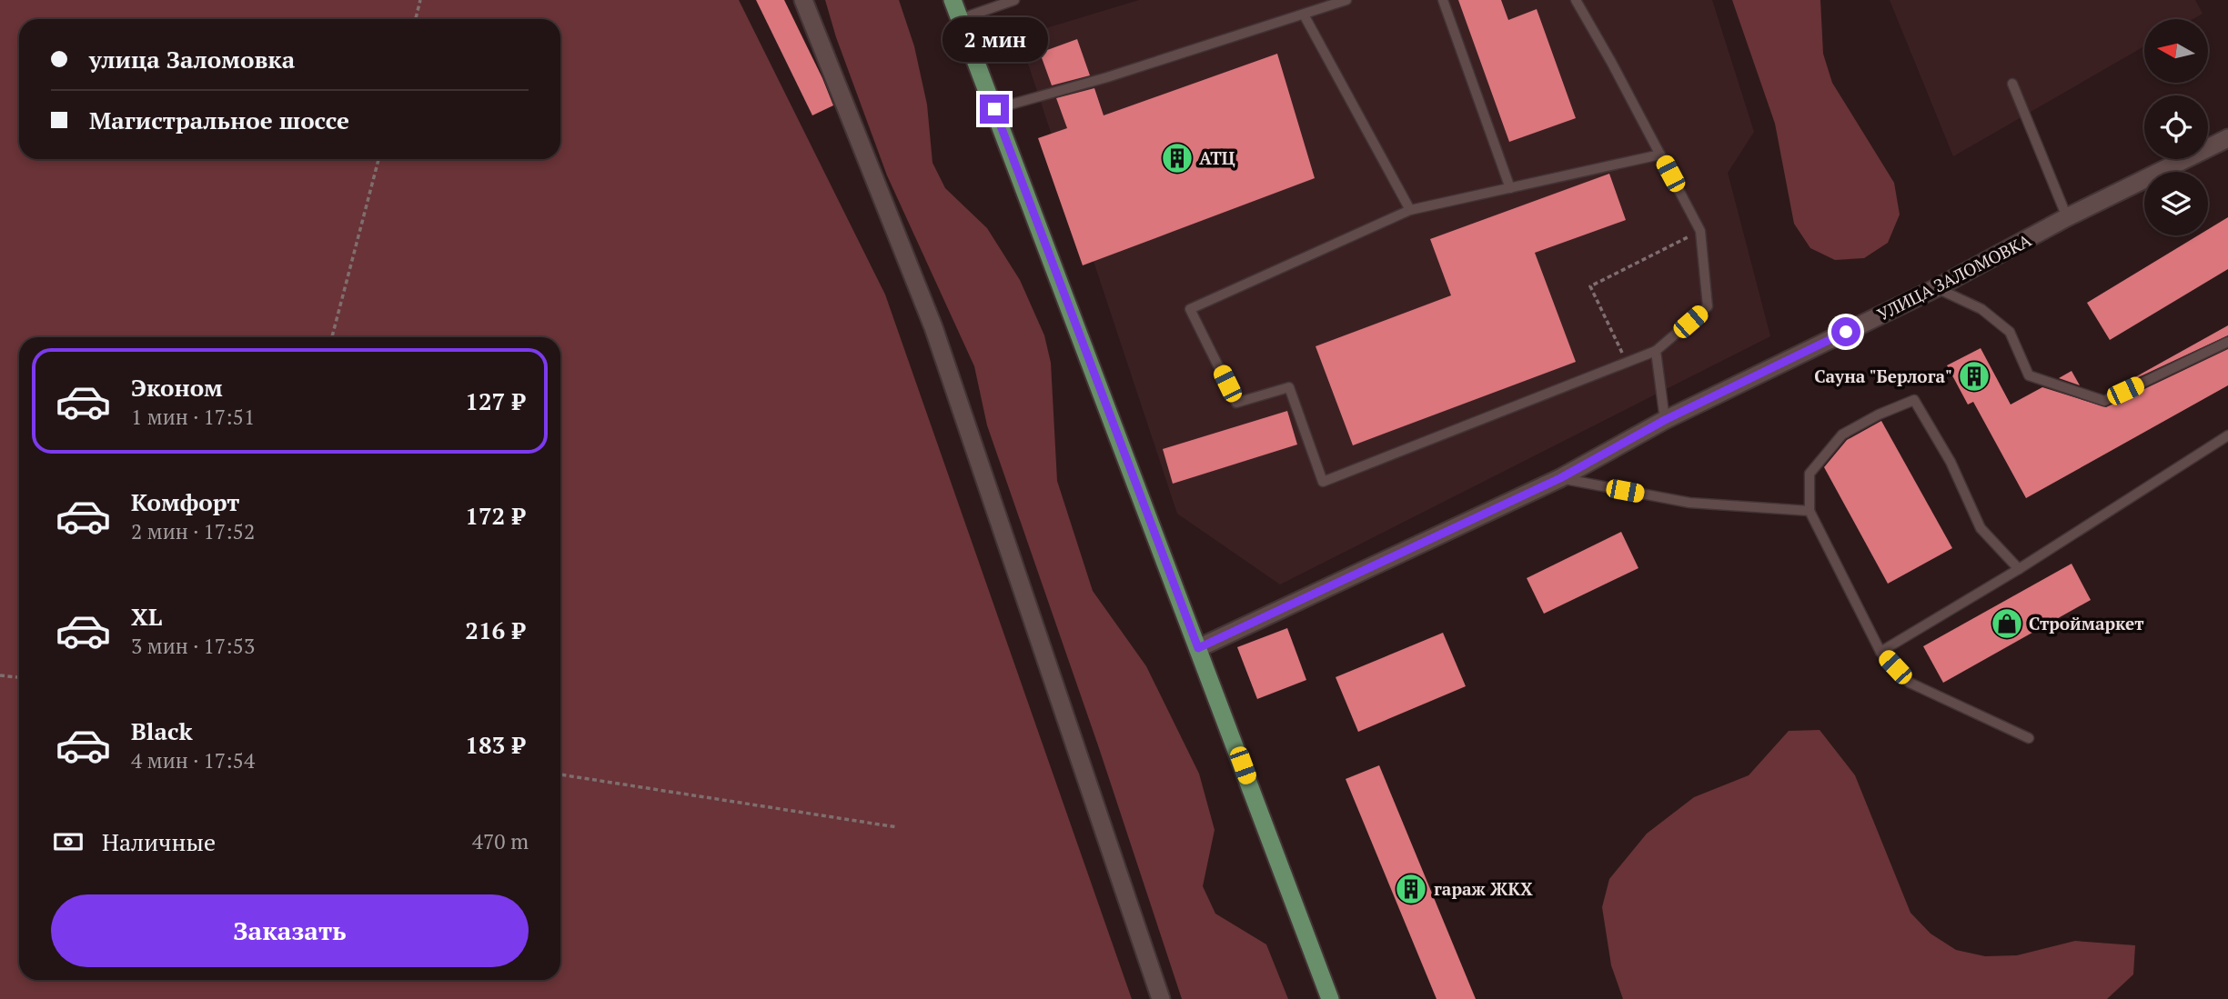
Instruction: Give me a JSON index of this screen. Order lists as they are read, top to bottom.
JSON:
{
  "streets": {
    "street": ["УЛИЦА ЗАЛОМОВКА"]
  },
  "places": {
    "building": ["АТЦ", "Сауна \"Берлога\"", "гараж ЖКХ"],
    "shop": ["Строймаркет"]
  },
  "north": "left",
  "page": {
    "bubble": "2 мин",
    "banner": ["улица Заломовка", "Магистральное шоссе"],
    "list": [
      {
        "name": "Эконом",
        "note": "1 мин · 17:51",
        "value": "127 ₽"
      },
      {
        "name": "Комфорт",
        "note": "2 мин · 17:52",
        "value": "172 ₽"
      },
      {
        "name": "XL",
        "note": "3 мин · 17:53",
        "value": "216 ₽"
      },
      {
        "name": "Black",
        "note": "4 мин · 17:54",
        "value": "183 ₽"
      }
    ],
    "pay": ["Наличные", "470 m"],
    "buttons": "Заказать"
  }
}
